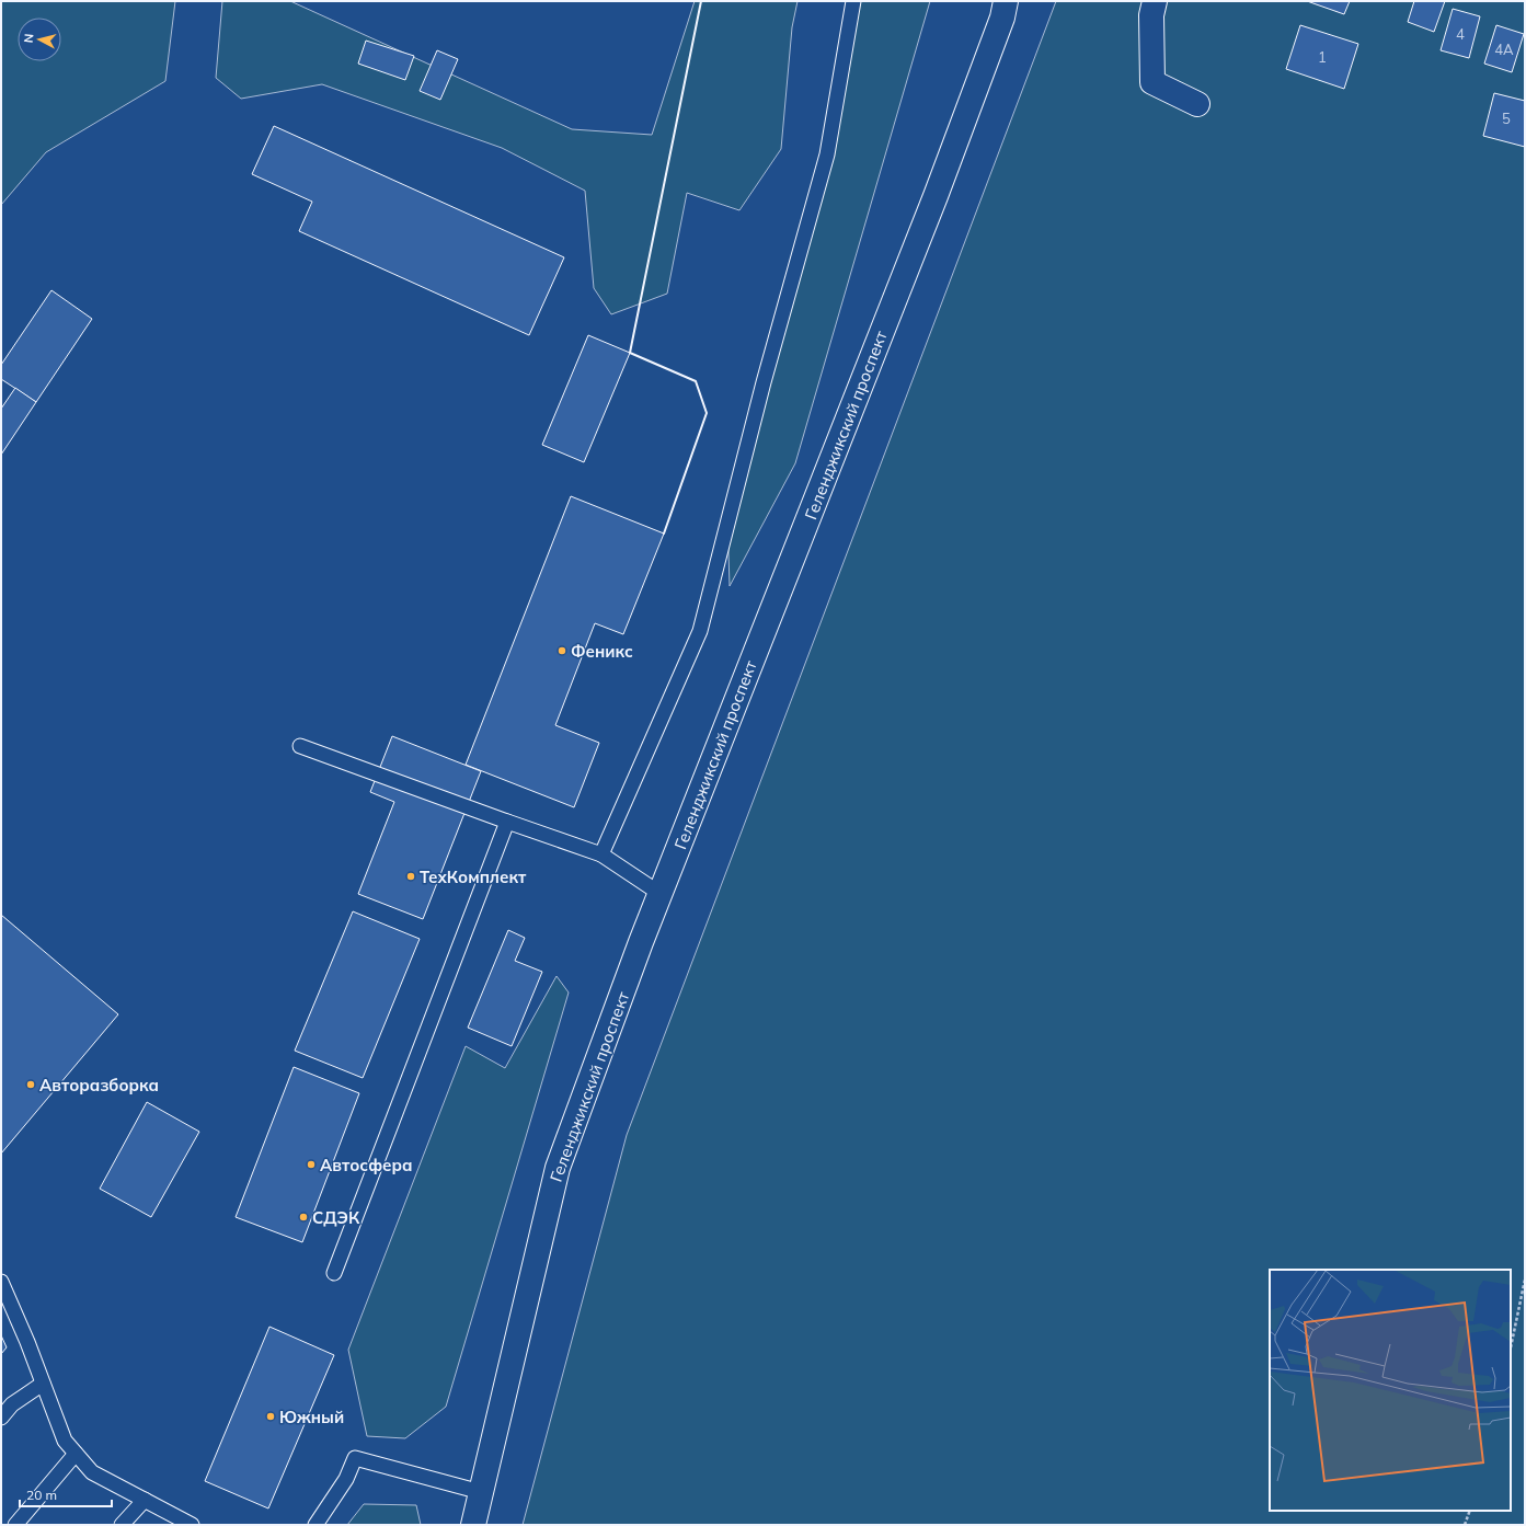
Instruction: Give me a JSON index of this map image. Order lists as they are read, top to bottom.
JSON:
{
  "streets": {
    "main road": ["Геленджикский проспект"]
  },
  "places": [
    "Феникс",
    "ТехКомплект",
    "Авторазборка",
    "Автосфера",
    "СДЭК",
    "Южный"
  ],
  "house_numbers": [
    "4",
    "4А",
    "1",
    "5"
  ],
  "scale_bar": "20 m",
  "north": "left"
}
